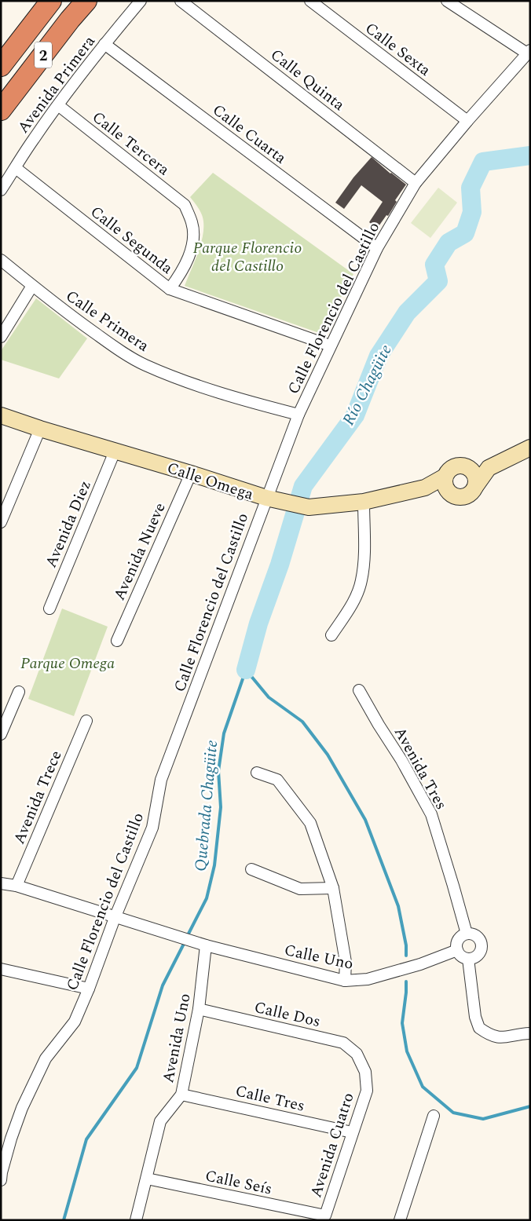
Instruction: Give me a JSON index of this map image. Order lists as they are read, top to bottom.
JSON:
{
  "streets": {
    "highway": ["2"],
    "street": [
      "Calle Sexta",
      "Calle Quinta",
      "Avenida Primera",
      "Calle Cuarta",
      "Calle Tercera",
      "Calle Segunda",
      "Calle Florencio del Castillo",
      "Calle Primera",
      "Calle Omega",
      "Avenida Diez",
      "Avenida Nueve",
      "Avenida Tres",
      "Avenida Trece",
      "Calle Uno",
      "Calle Dos",
      "Avenida Uno",
      "Calle Tres",
      "Avenida Cuatro",
      "Calle Seís"
    ]
  },
  "crossings": [
    ["Calle Sexta", "Calle Florencio del Castillo"],
    ["Calle Quinta", "Calle Florencio del Castillo"],
    ["Avenida Primera", "Calle Cuarta"],
    ["Avenida Primera", "Calle Tercera"],
    ["Avenida Primera", "Calle Segunda"],
    ["Calle Cuarta", "Calle Florencio del Castillo"],
    ["Calle Tercera", "Calle Segunda"],
    ["Calle Segunda", "Calle Florencio del Castillo"],
    ["Calle Florencio del Castillo", "Calle Primera"],
    ["Calle Florencio del Castillo", "Calle Omega"],
    ["Calle Florencio del Castillo", "Calle Uno"],
    ["Calle Omega", "Avenida Diez"],
    ["Calle Omega", "Avenida Nueve"],
    ["Avenida Tres", "Calle Uno"],
    ["Avenida Trece", "Calle Uno"],
    ["Calle Uno", "Avenida Uno"],
    ["Calle Dos", "Avenida Uno"],
    ["Calle Dos", "Avenida Cuatro"],
    ["Avenida Uno", "Calle Tres"],
    ["Avenida Uno", "Calle Seís"],
    ["Calle Tres", "Avenida Cuatro"],
    ["Avenida Cuatro", "Calle Seís"]
  ],
  "water": ["Río Chagüite", "Quebrada Chagüite"],
  "parks": ["Parque Florencio del Castillo", "Parque Omega"]
}
